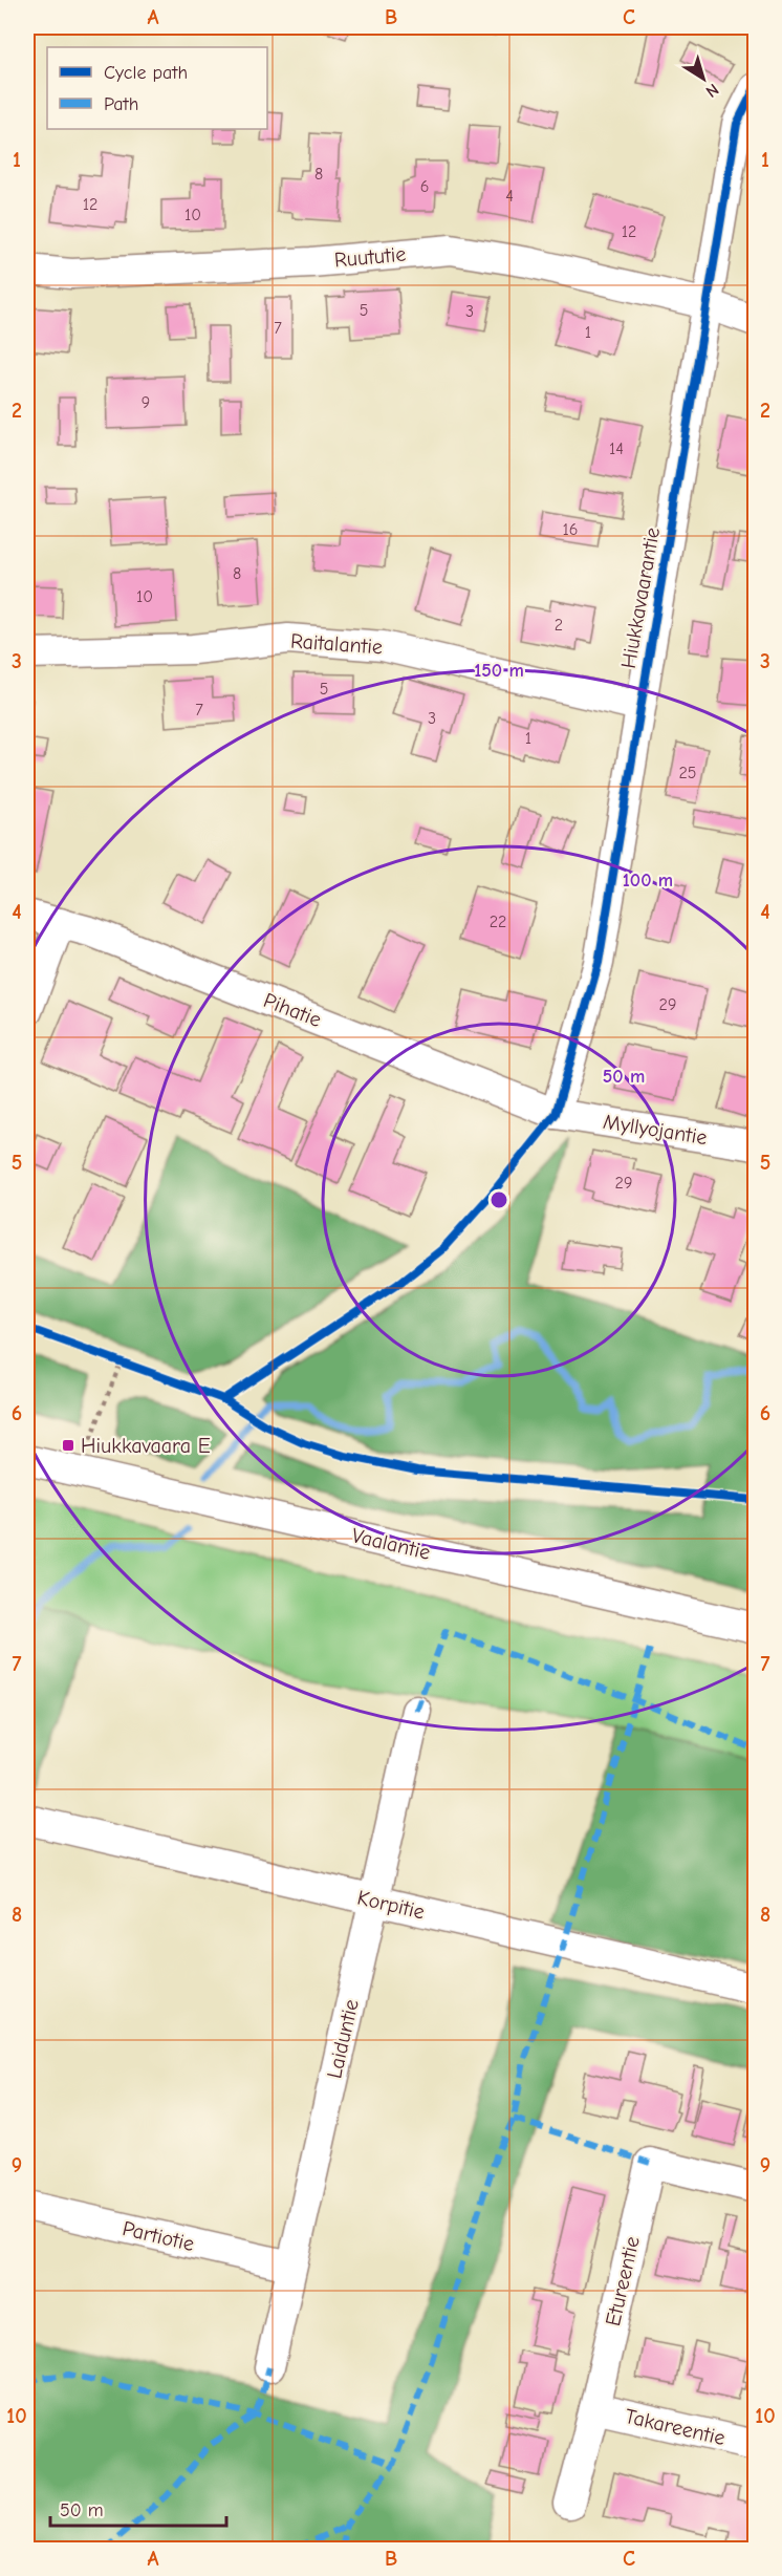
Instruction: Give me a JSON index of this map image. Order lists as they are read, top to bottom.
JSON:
{
  "streets": {
    "street": [
      "Ruututie",
      "Hiukkavaarantie",
      "Raitalantie",
      "Pihatie",
      "Myllyojantie",
      "Vaalantie",
      "Korpitie",
      "Laiduntie",
      "Partiotie",
      "Etureentie",
      "Takareentie"
    ]
  },
  "crossings": [
    ["Ruututie", "Hiukkavaarantie"],
    ["Hiukkavaarantie", "Raitalantie"],
    ["Hiukkavaarantie", "Pihatie"],
    ["Hiukkavaarantie", "Myllyojantie"],
    ["Pihatie", "Myllyojantie"],
    ["Korpitie", "Laiduntie"],
    ["Laiduntie", "Partiotie"],
    ["Etureentie", "Takareentie"]
  ],
  "places": {
    "transit": ["Hiukkavaara E"]
  },
  "house_numbers": [
    "8",
    "6",
    "4",
    "12",
    "10",
    "12",
    "5",
    "3",
    "7",
    "1",
    "9",
    "14",
    "16",
    "8",
    "10",
    "2",
    "5",
    "7",
    "3",
    "1",
    "25",
    "22",
    "29",
    "29"
  ],
  "legend": ["Cycle path", "Path"],
  "scale_bar": "50 m",
  "north": "bottom right",
  "grid": {
    "columns": ["A", "B", "C"],
    "rows": [
      "1",
      "2",
      "3",
      "4",
      "5",
      "6",
      "7",
      "8",
      "9",
      "10"
    ]
  },
  "rings": ["150 m", "100 m", "50 m"]
}
